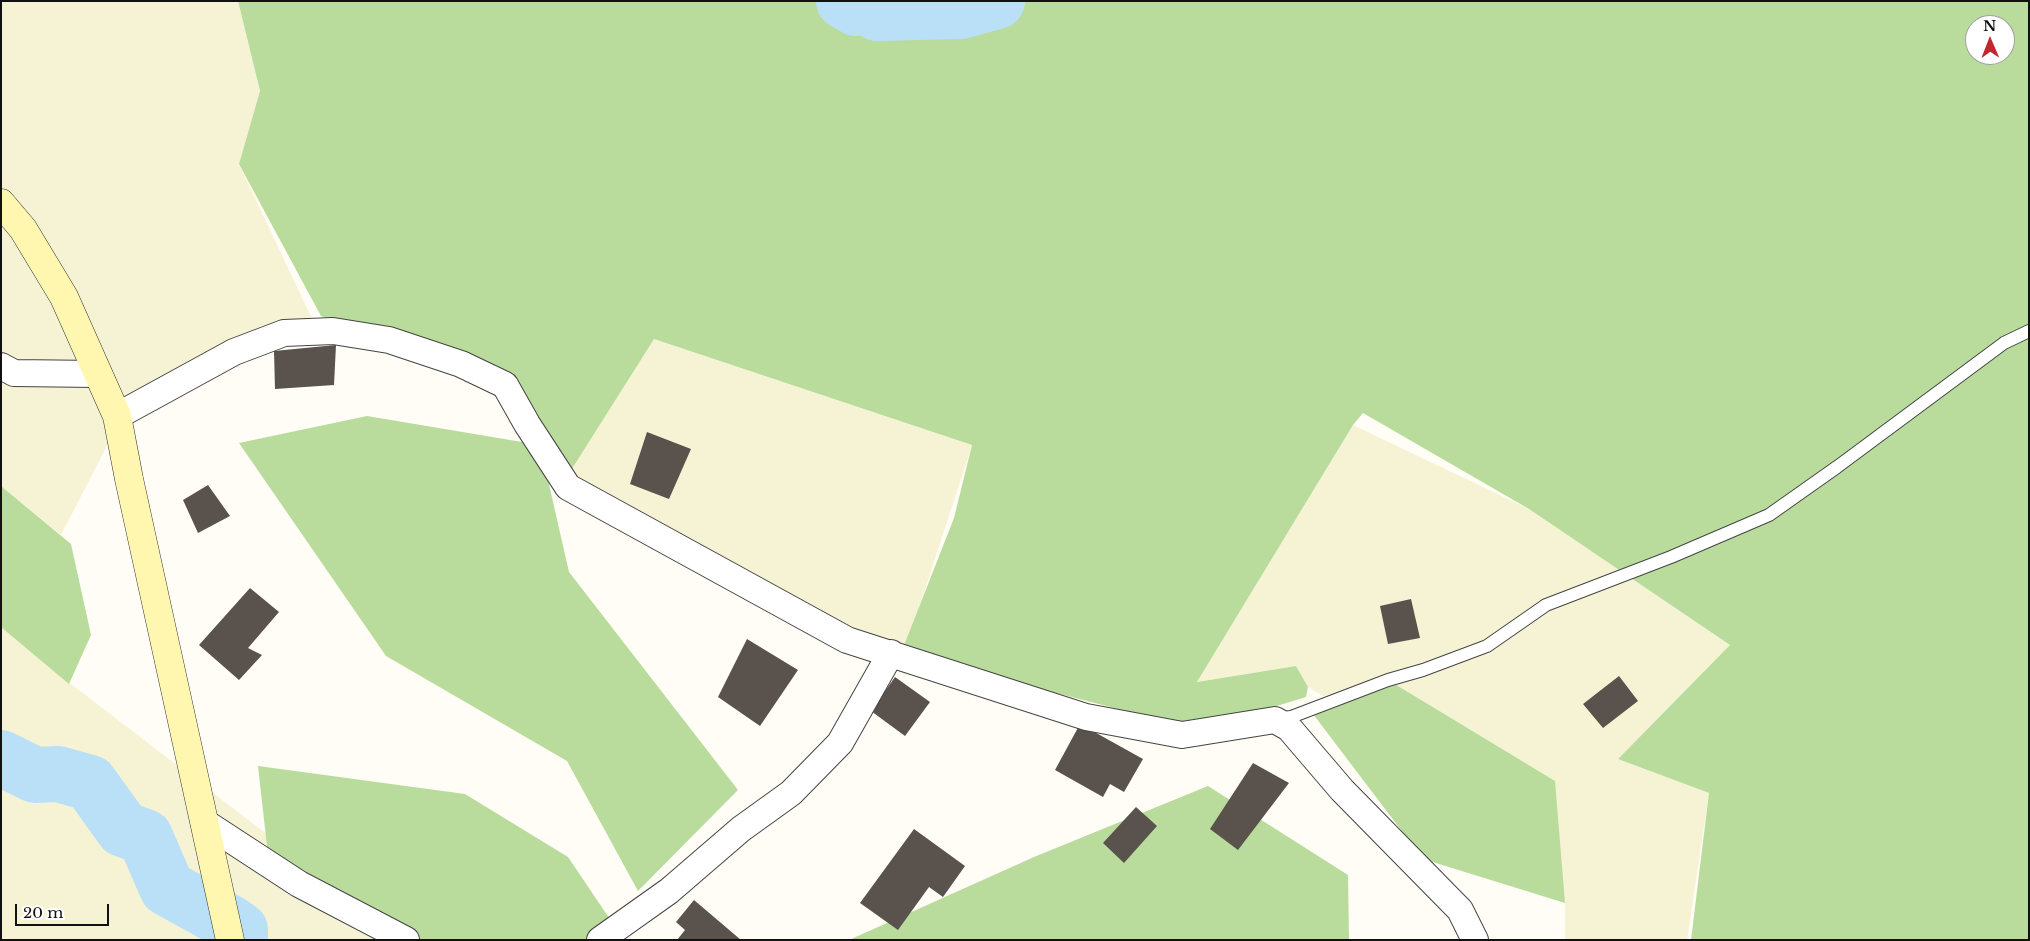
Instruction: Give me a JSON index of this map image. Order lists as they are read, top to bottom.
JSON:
{
  "scale_bar": "20 m",
  "north": "top"
}
